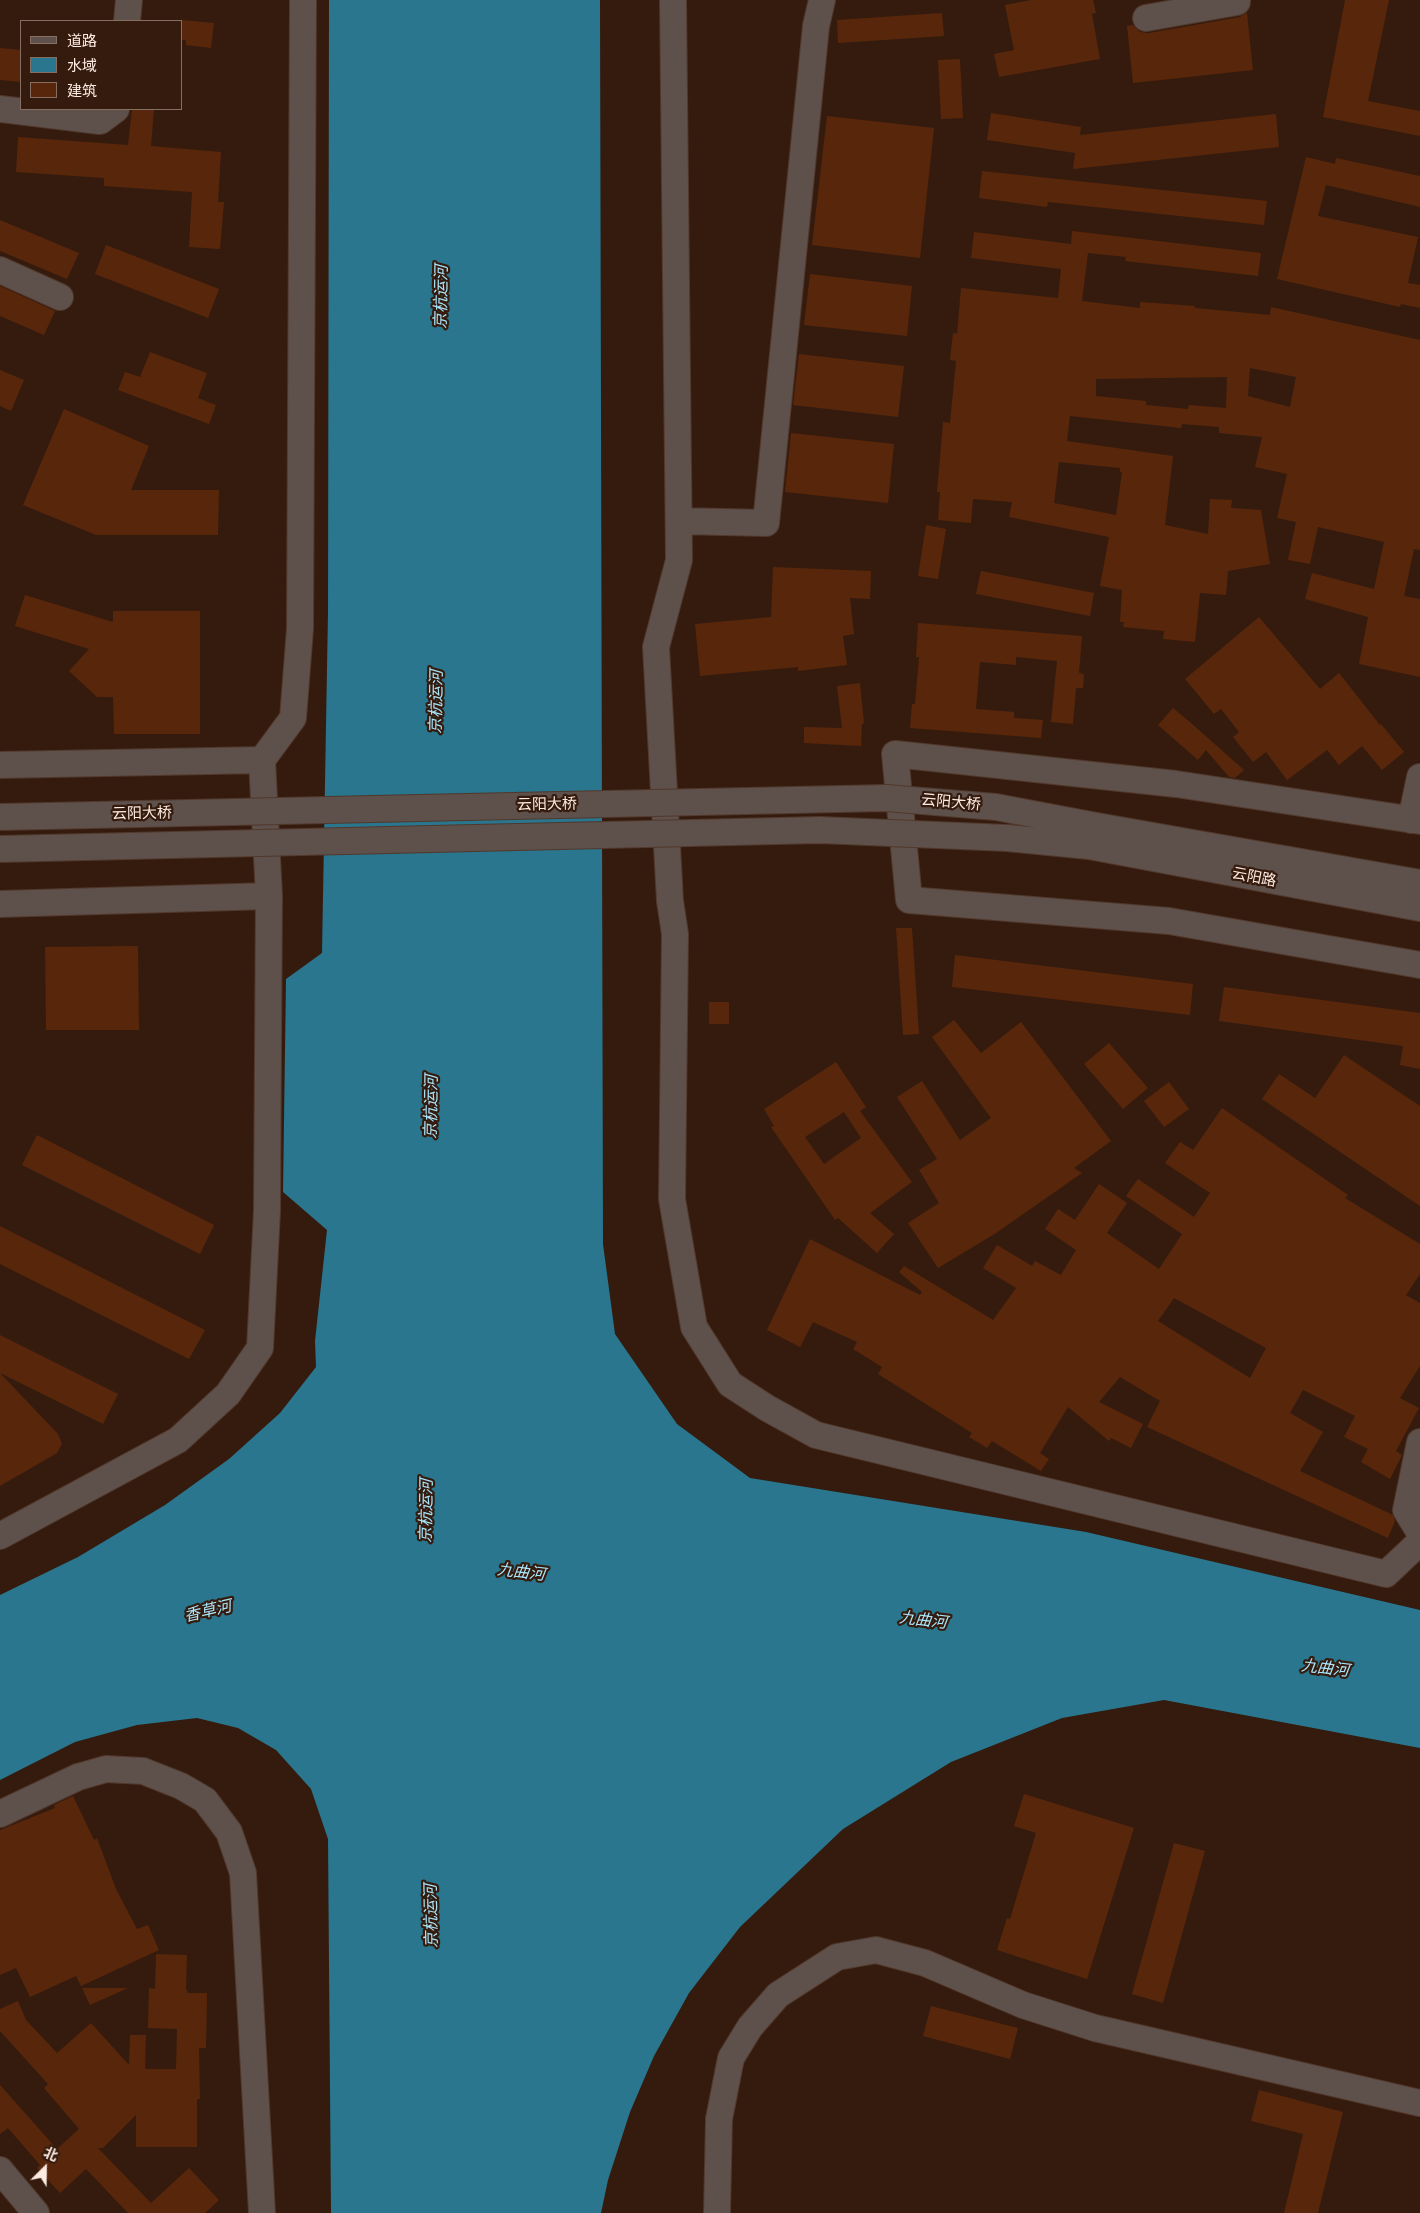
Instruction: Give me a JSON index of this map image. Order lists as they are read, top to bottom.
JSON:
{
  "streets": {
    "street": ["云阳大桥", "云阳路"]
  },
  "crossings": [
    ["云阳大桥", "云阳路"]
  ],
  "water": ["京杭运河", "九曲河", "香草河"],
  "legend": ["道路", "水域", "建筑"],
  "north": "top right"
}
